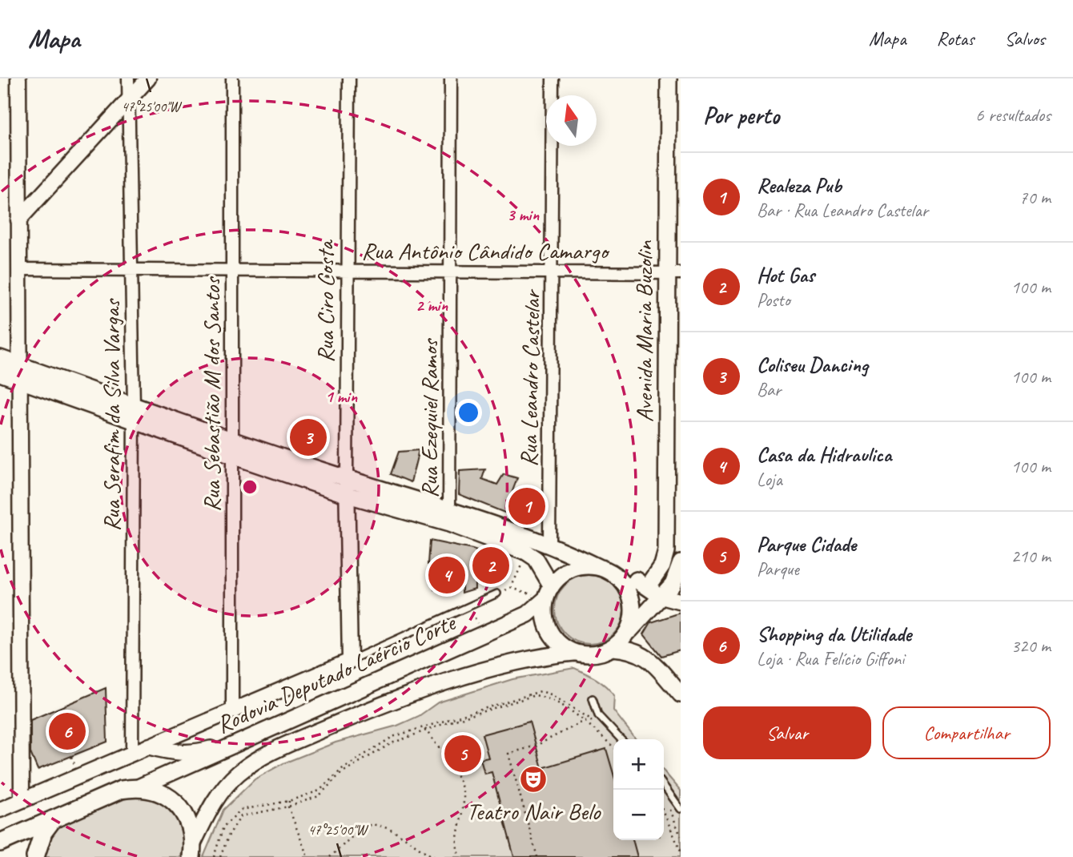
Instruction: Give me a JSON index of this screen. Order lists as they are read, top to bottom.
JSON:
{
  "streets": {
    "main road": ["Avenida Maria Buzolin", "Rodovia Deputado Laércio Corte"],
    "street": [
      "Rua Antônio Cândido Camargo",
      "Rua Ciro Costa",
      "Rua Leandro Castelar",
      "Rua Sebastião M dos Santos",
      "Rua Serafim da Silva Vargas",
      "Rua Ezequiel Ramos"
    ]
  },
  "crossings": [
    ["Rua Antônio Cândido Camargo", "Rua Ciro Costa"],
    ["Rua Antônio Cândido Camargo", "Avenida Maria Buzolin"],
    ["Rua Antônio Cândido Camargo", "Rua Leandro Castelar"],
    ["Rua Antônio Cândido Camargo", "Rua Sebastião M dos Santos"],
    ["Rua Antônio Cândido Camargo", "Rua Serafim da Silva Vargas"],
    ["Rua Antônio Cândido Camargo", "Rua Ezequiel Ramos"]
  ],
  "places": {
    "theatre": ["Teatro Nair Belo"]
  },
  "north": "top",
  "page": {
    "header": "Mapa",
    "nav": ["Mapa", "Rotas", "Salvos"],
    "heading": ["Por perto", "6 resultados"],
    "list": [
      {
        "mark": "1",
        "name": "Realeza Pub",
        "note": "Bar · Rua Leandro Castelar",
        "value": "70 m"
      },
      {
        "mark": "2",
        "name": "Hot Gas",
        "note": "Posto",
        "value": "100 m"
      },
      {
        "mark": "3",
        "name": "Coliseu Dancing",
        "note": "Bar",
        "value": "100 m"
      },
      {
        "mark": "4",
        "name": "Casa da Hidraulica",
        "note": "Loja",
        "value": "100 m"
      },
      {
        "mark": "5",
        "name": "Parque Cidade",
        "note": "Parque",
        "value": "210 m"
      },
      {
        "mark": "6",
        "name": "Shopping da Utilidade",
        "note": "Loja · Rua Felício Giffoni",
        "value": "320 m"
      }
    ],
    "pins": [
      "3",
      "1",
      "2",
      "4",
      "6",
      "5"
    ],
    "buttons": ["Salvar", "Compartilhar"],
    "map_buttons": ["+", "−"]
  },
  "coordinates": ["47°25'00\"W"],
  "rings": ["3 min", "2 min", "1 min"]
}
